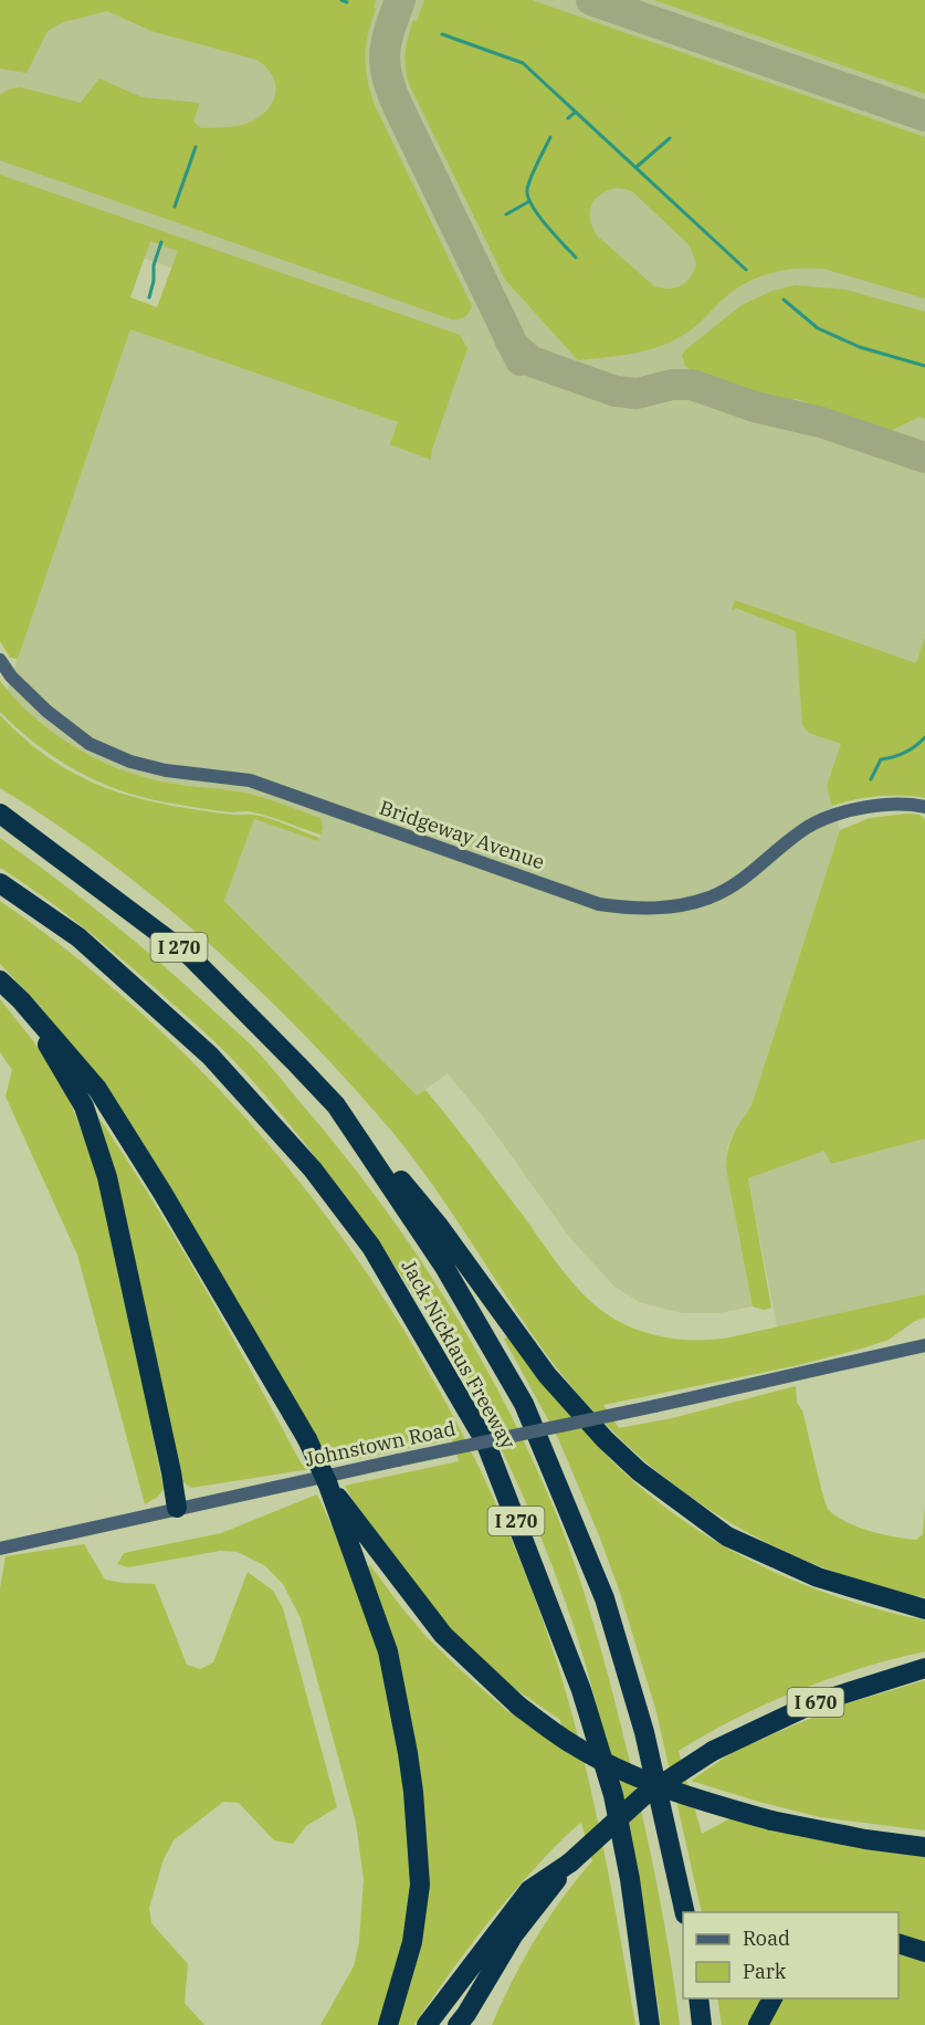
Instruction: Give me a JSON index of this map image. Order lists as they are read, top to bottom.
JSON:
{
  "streets": {
    "highway": ["I 270", "Jack Nicklaus Freeway", "I 670"],
    "street": ["Bridgeway Avenue", "Johnstown Road"]
  },
  "legend": ["Road", "Park"]
}
